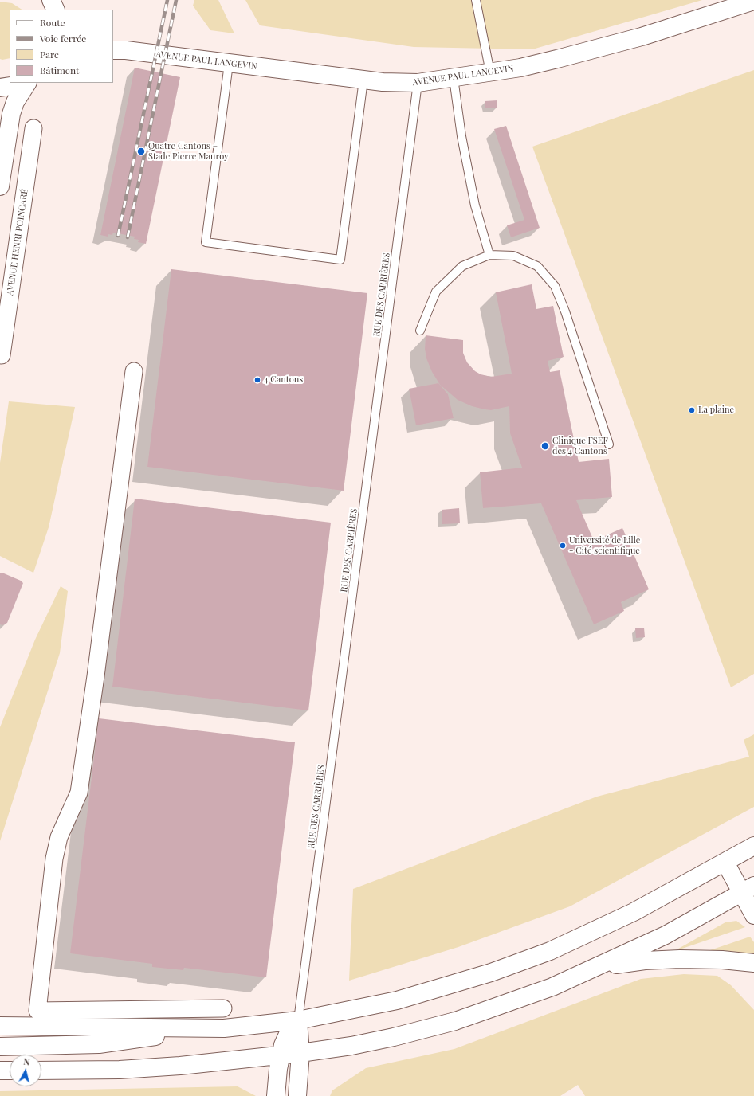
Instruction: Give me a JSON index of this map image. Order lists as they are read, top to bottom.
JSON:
{
  "streets": {
    "main road": ["AVENUE PAUL LANGEVIN"],
    "street": ["AVENUE HENRI POINCARÉ"],
    "lane": ["RUE DES CARRIÈRES"]
  },
  "crossings": [
    ["AVENUE PAUL LANGEVIN", "RUE DES CARRIÈRES"]
  ],
  "places": [
    "Quatre Cantons – Stade Pierre Mauroy",
    "4 Cantons",
    "La plaine",
    "Clinique FSEF des 4 Cantons",
    "Université de Lille ‐ Cité scientifique"
  ],
  "legend": [
    "Route",
    "Voie ferrée",
    "Parc",
    "Bâtiment"
  ],
  "north": "top"
}
